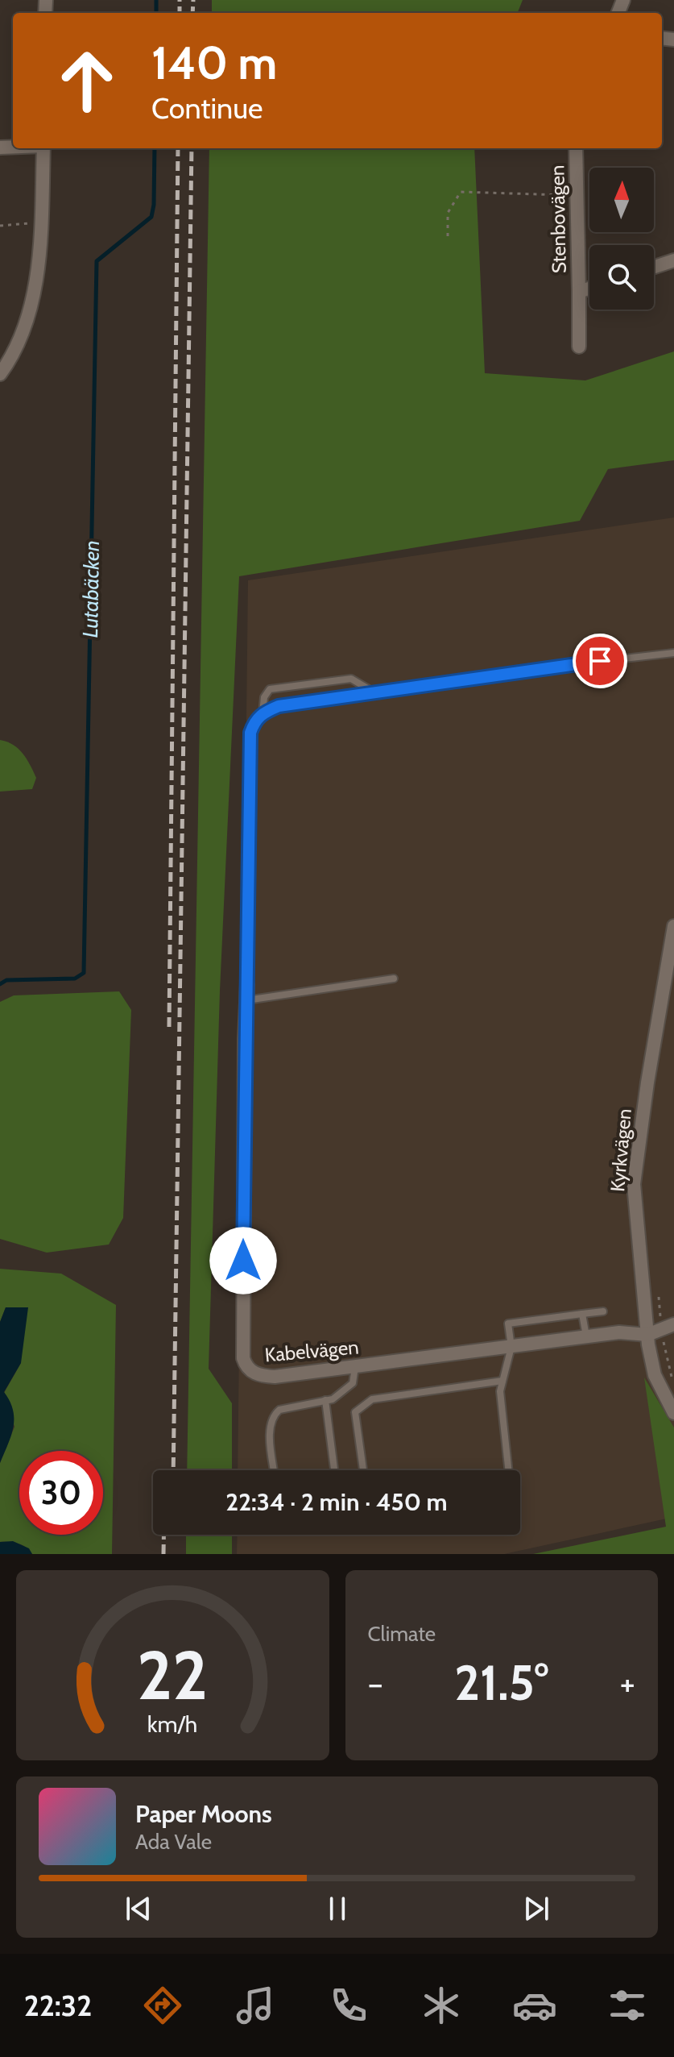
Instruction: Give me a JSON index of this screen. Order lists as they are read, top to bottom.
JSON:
{
  "streets": {
    "street": ["Stenbovägen", "Kyrkvägen", "Kabelvägen"]
  },
  "crossings": [
    ["Kyrkvägen", "Kabelvägen"]
  ],
  "water": ["Lutabäcken"],
  "north": "top",
  "page": {
    "turn": ["140 m", "Continue"],
    "limit": "30",
    "trip": "22:34 · 2 min · 450 m",
    "tile": "Climate",
    "heat": ["−", "21.5°", "+"],
    "song": ["Paper Moons", "Ada Vale"],
    "tabs": "22:32",
    "gauge": ["22", "km/h"]
  }
}
